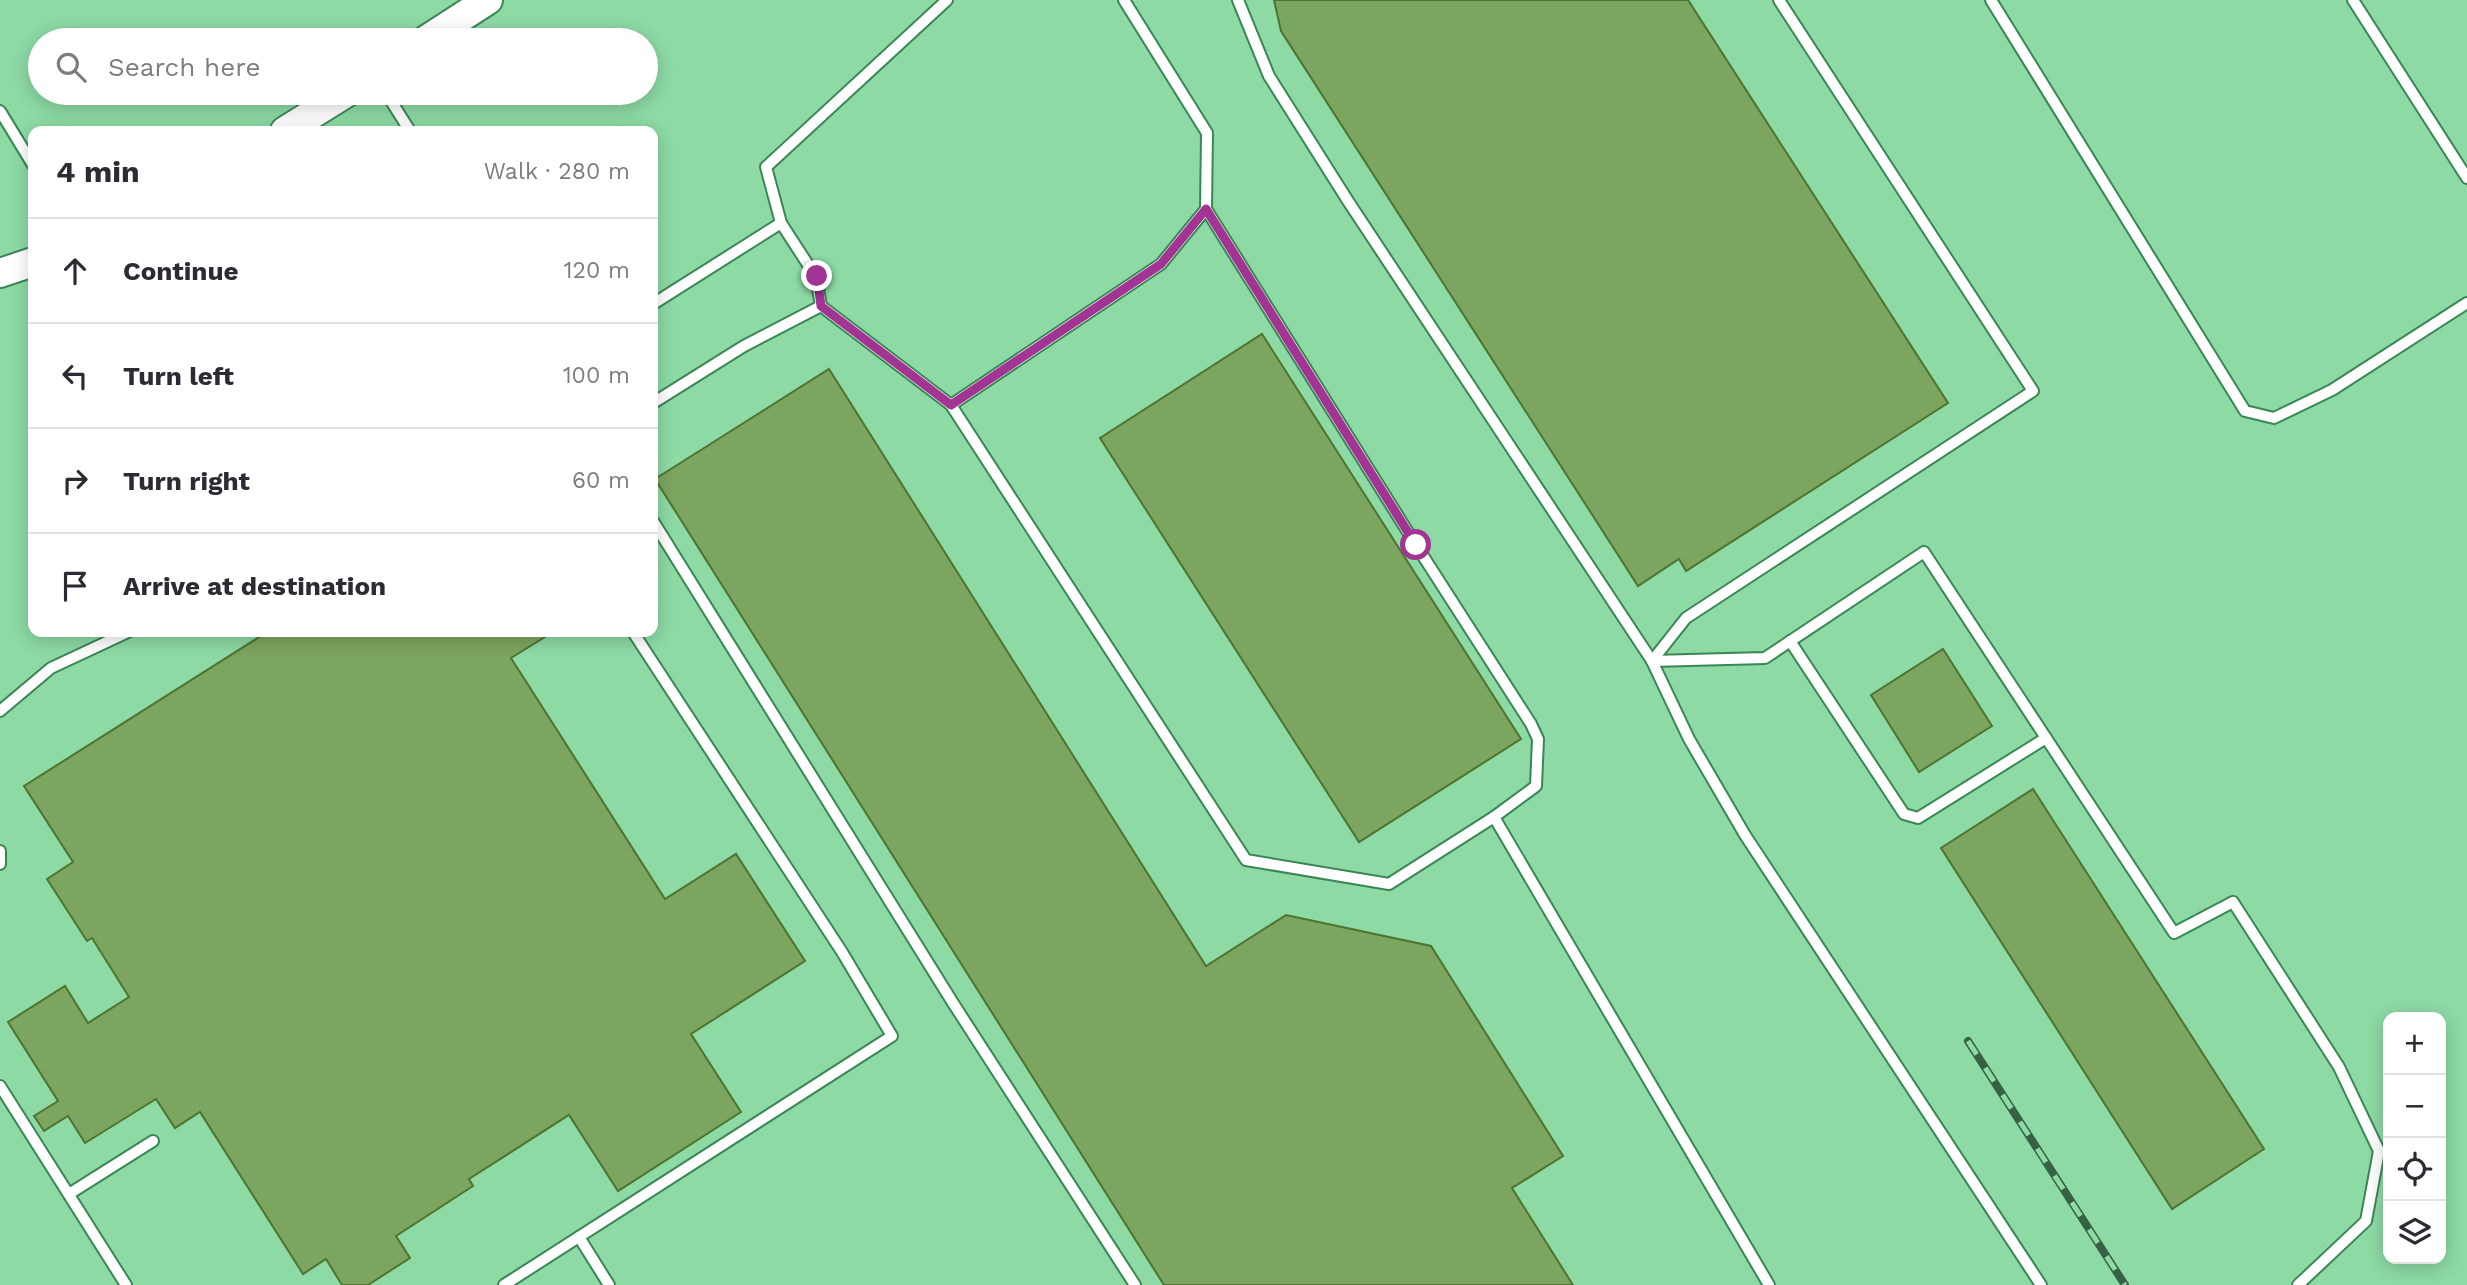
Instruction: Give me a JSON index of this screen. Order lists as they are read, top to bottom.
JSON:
{
  "page": {
    "search": "Search here",
    "heading": ["4 min", "Walk · 280 m"],
    "list": [
      ["Continue", "120 m"],
      ["Turn left", "100 m"],
      ["Turn right", "60 m"],
      "Arrive at destination"
    ],
    "map_buttons": ["+", "−"]
  }
}
